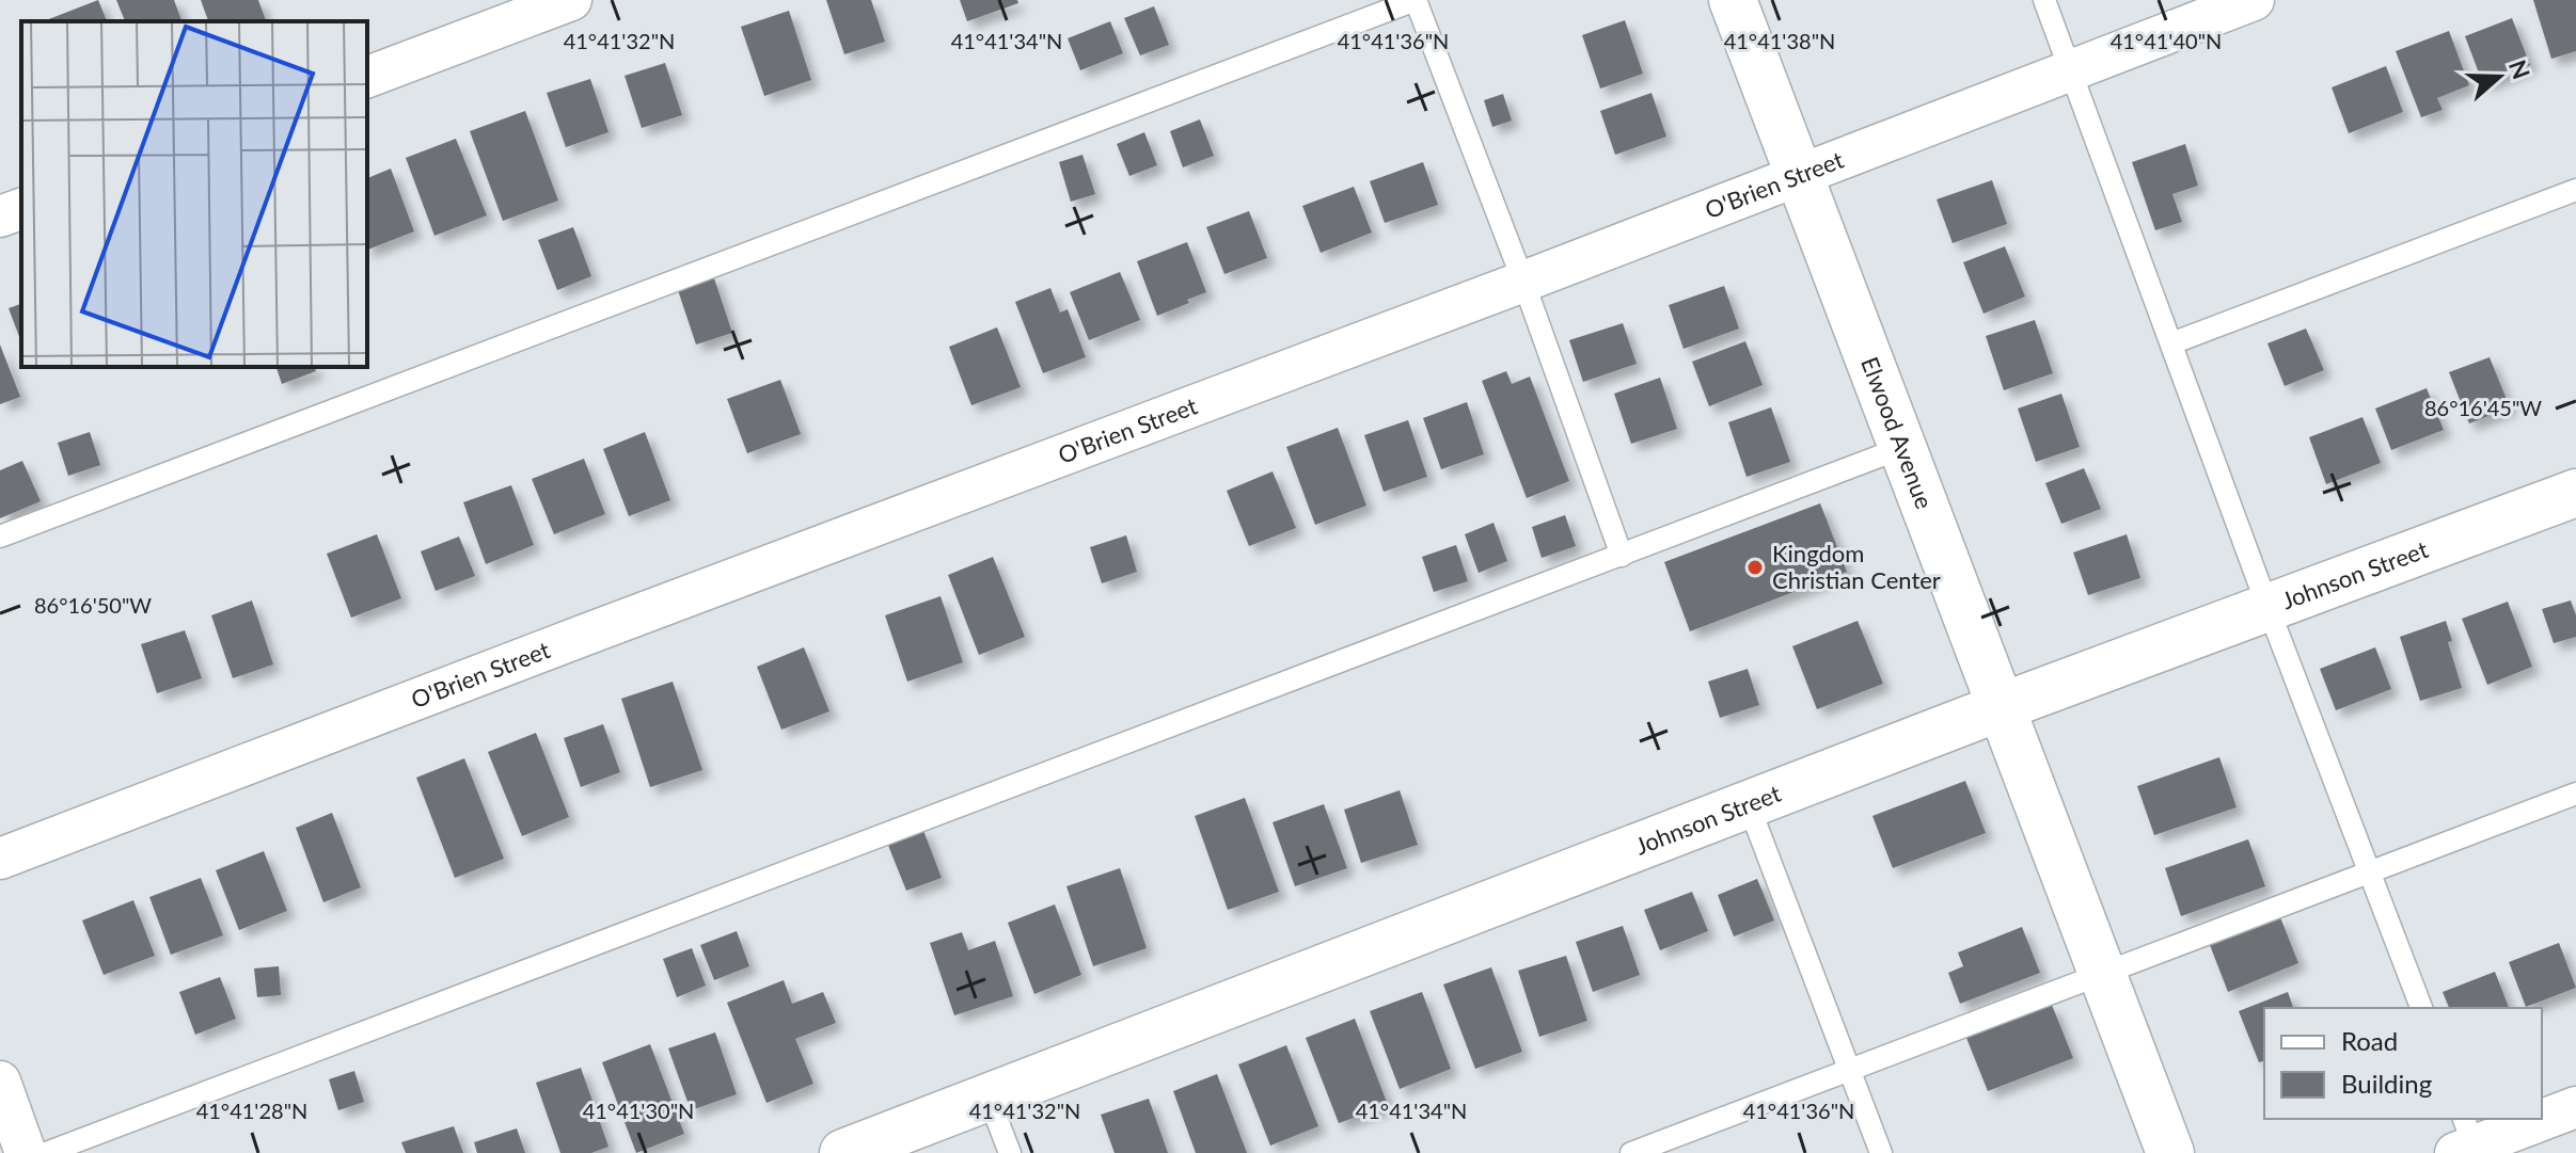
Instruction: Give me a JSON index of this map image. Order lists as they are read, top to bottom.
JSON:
{
  "streets": {
    "street": ["O'Brien Street", "Elwood Avenue", "Johnson Street"]
  },
  "crossings": [
    ["O'Brien Street", "Elwood Avenue"],
    ["Elwood Avenue", "Johnson Street"]
  ],
  "places": ["Kingdom Christian Center"],
  "legend": ["Road", "Building"],
  "north": "right",
  "coordinates": [
    "41°41'32\"N",
    "41°41'34\"N",
    "41°41'36\"N",
    "41°41'38\"N",
    "41°41'40\"N",
    "86°16'45\"W",
    "86°16'50\"W",
    "41°41'28\"N",
    "41°41'30\"N"
  ]
}
